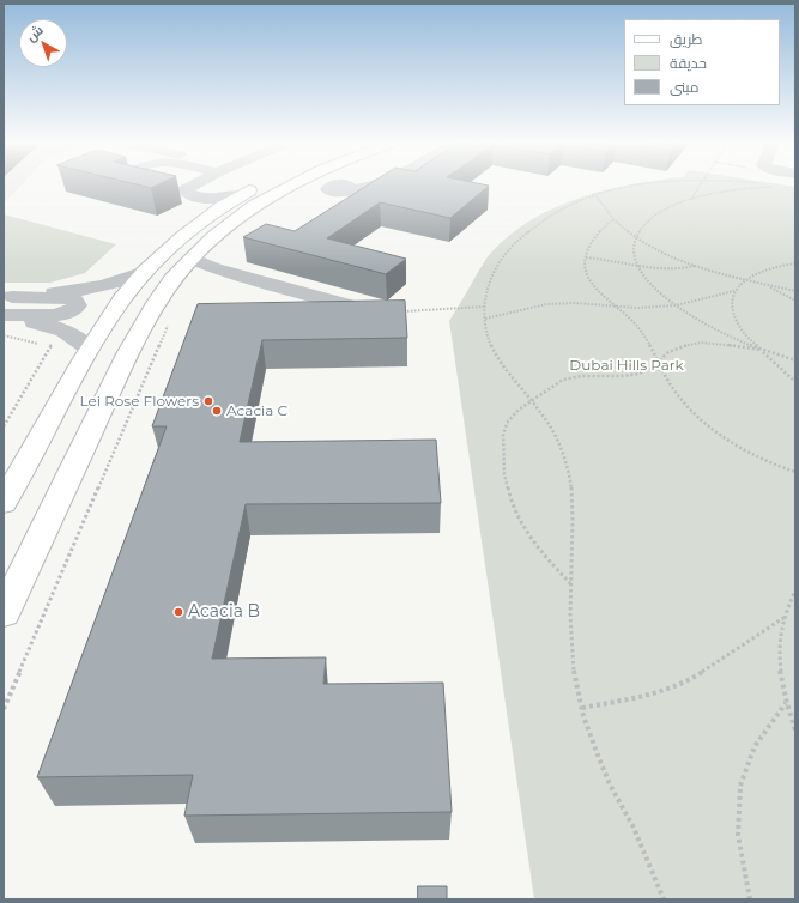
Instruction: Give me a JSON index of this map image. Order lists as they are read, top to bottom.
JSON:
{
  "parks": ["Dubai Hills Park"],
  "places": ["Lei Rose Flowers", "Acacia C", "Acacia B"],
  "legend": ["طريق", "حديقة", "مبنى"],
  "north": "top left"
}
